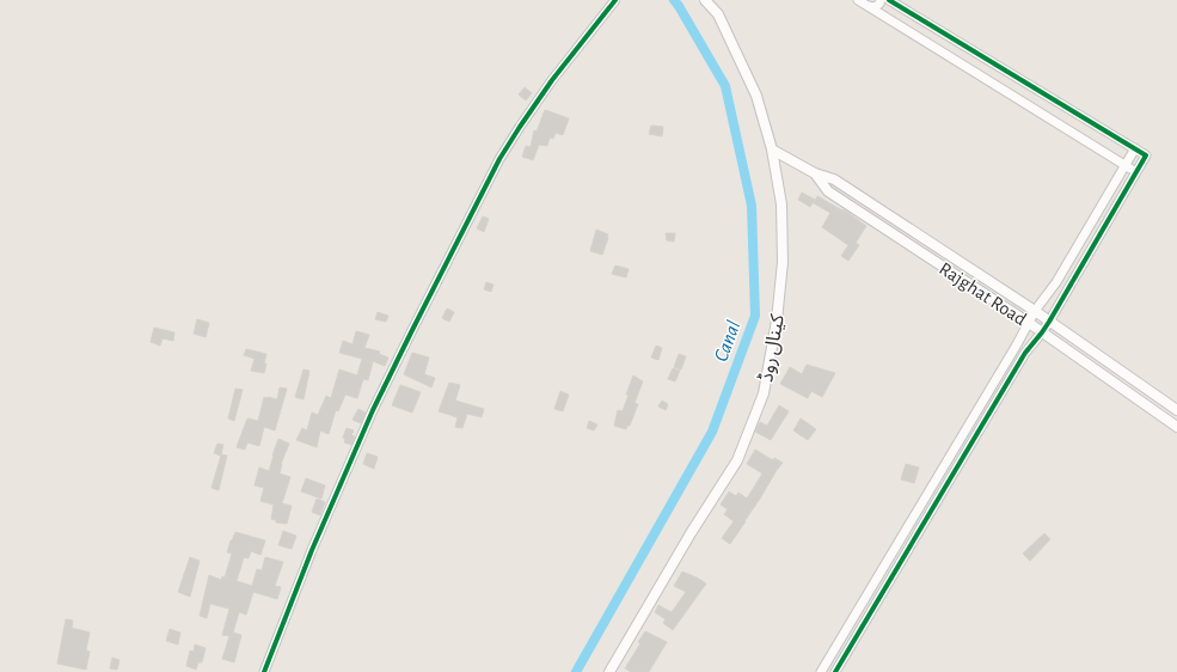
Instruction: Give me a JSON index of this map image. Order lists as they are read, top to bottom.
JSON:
{
  "streets": {
    "street": ["Rajghat Road", "کینال روڈ"]
  },
  "crossings": [
    ["Rajghat Road", "کینال روڈ"]
  ],
  "water": ["Canal"]
}
